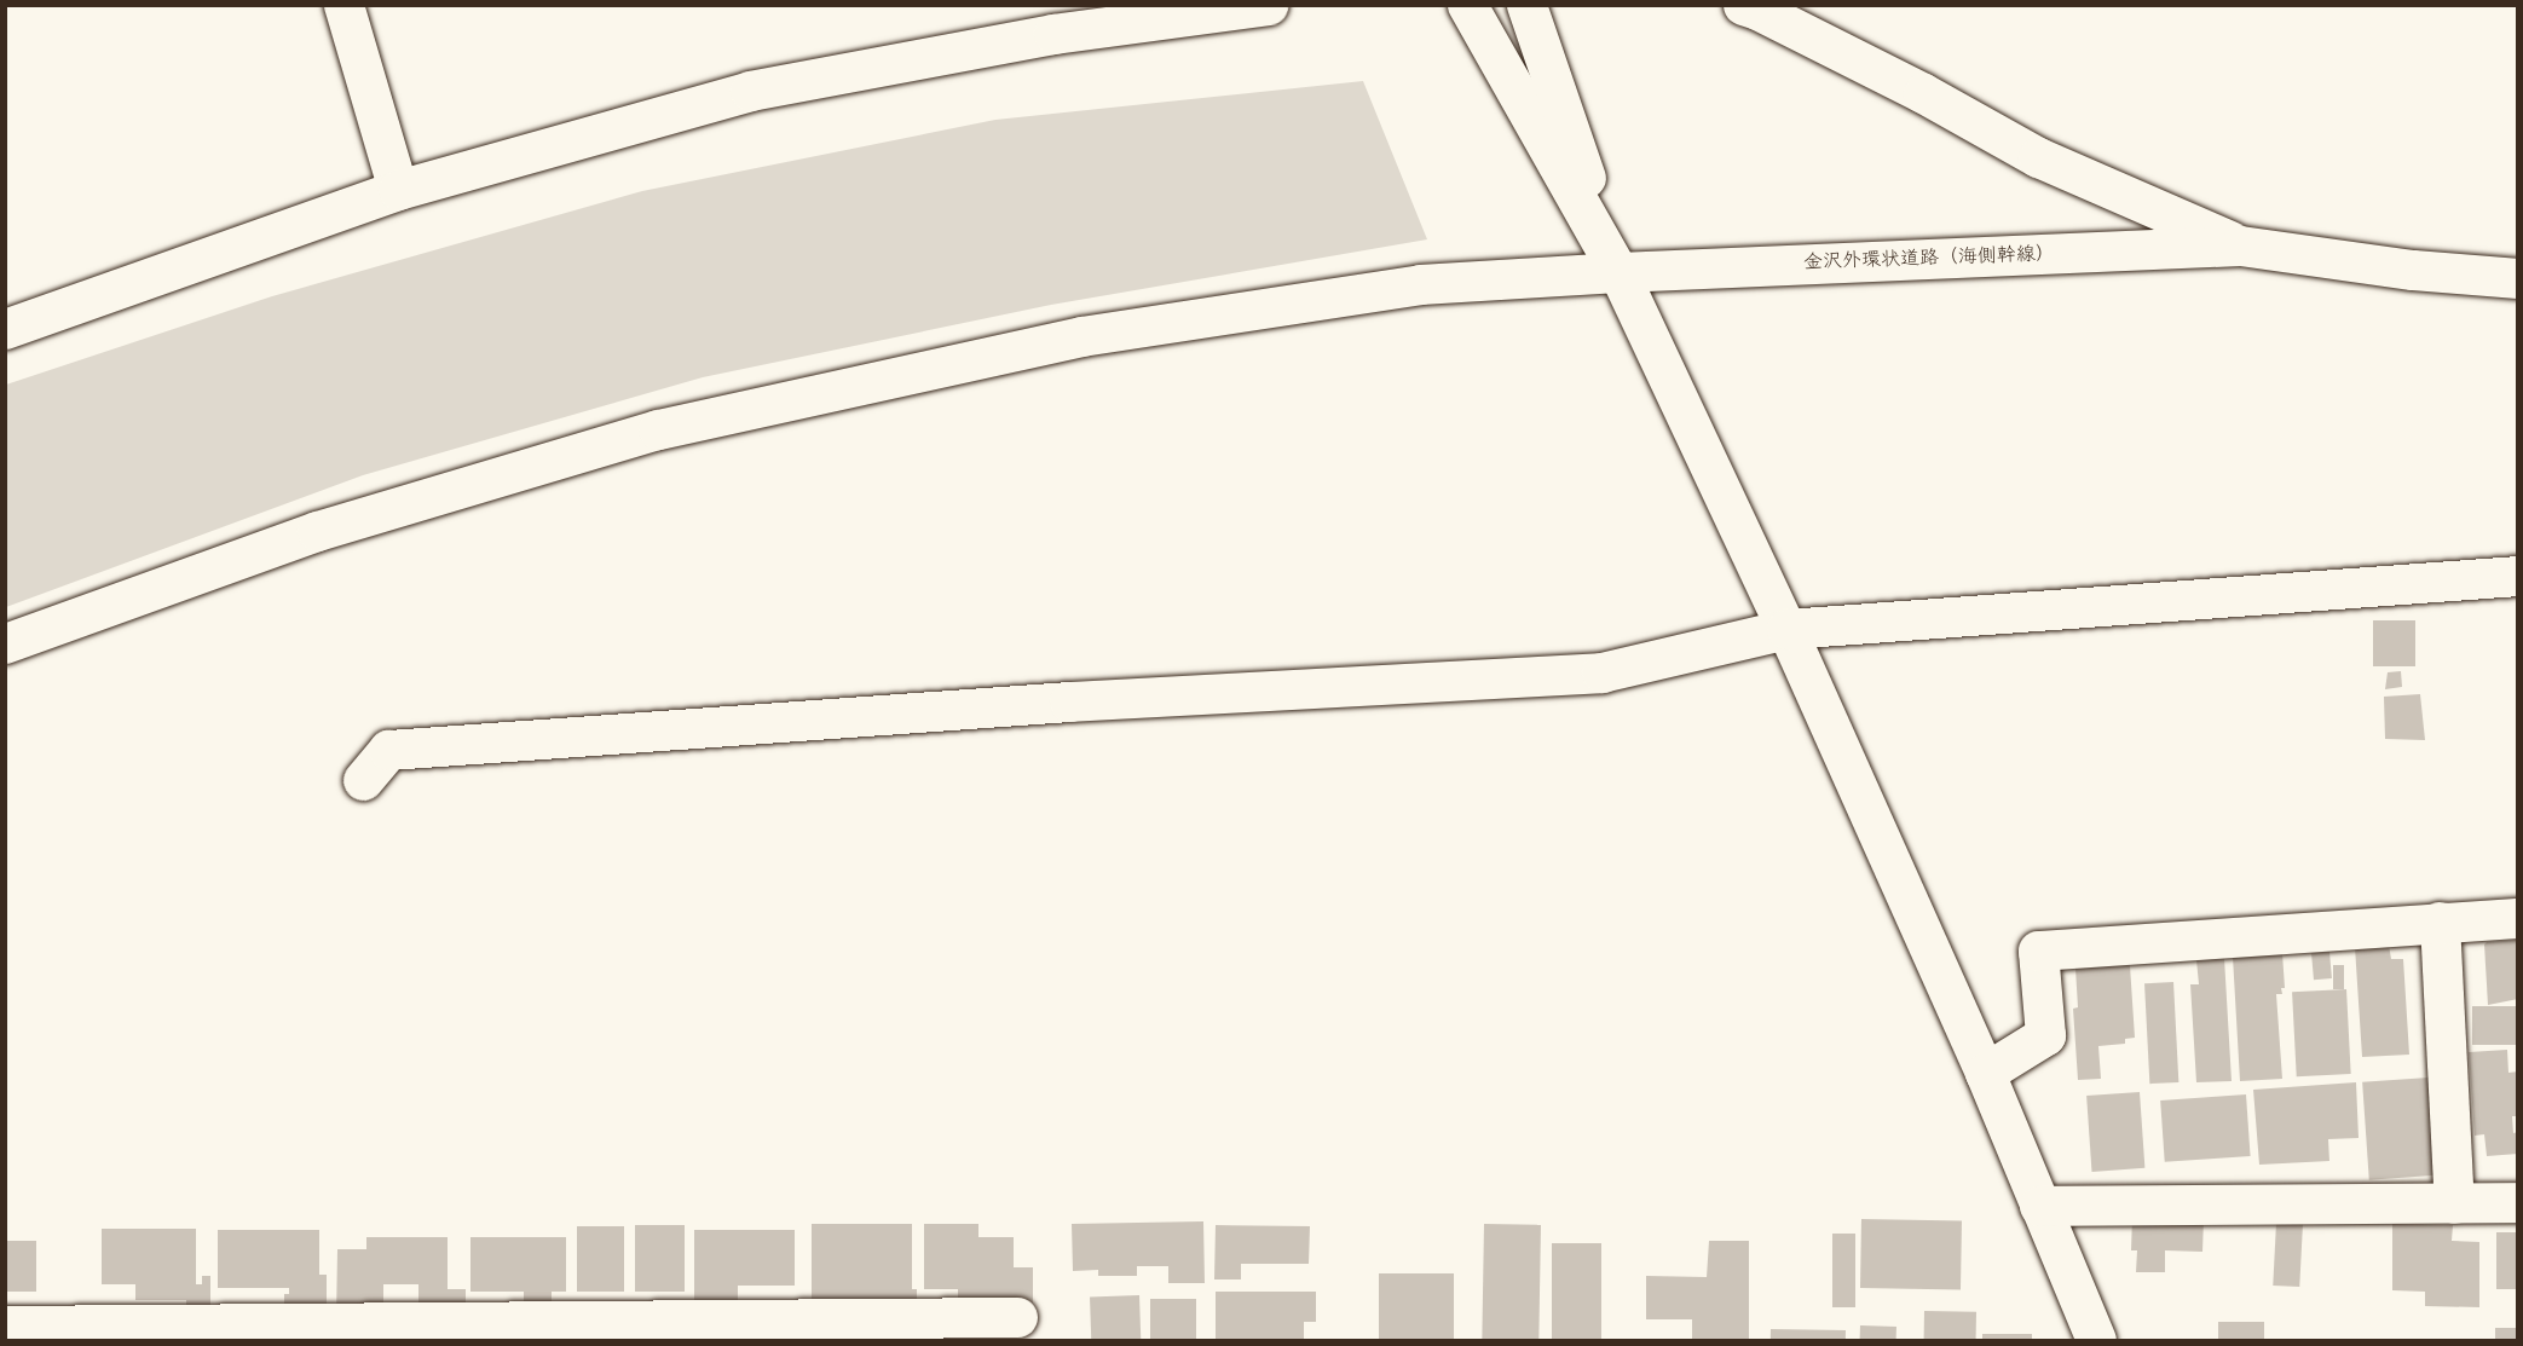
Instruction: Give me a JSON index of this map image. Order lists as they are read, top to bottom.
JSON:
{
  "streets": {
    "street": ["金沢外環状道路（海側幹線）"]
  }
}
